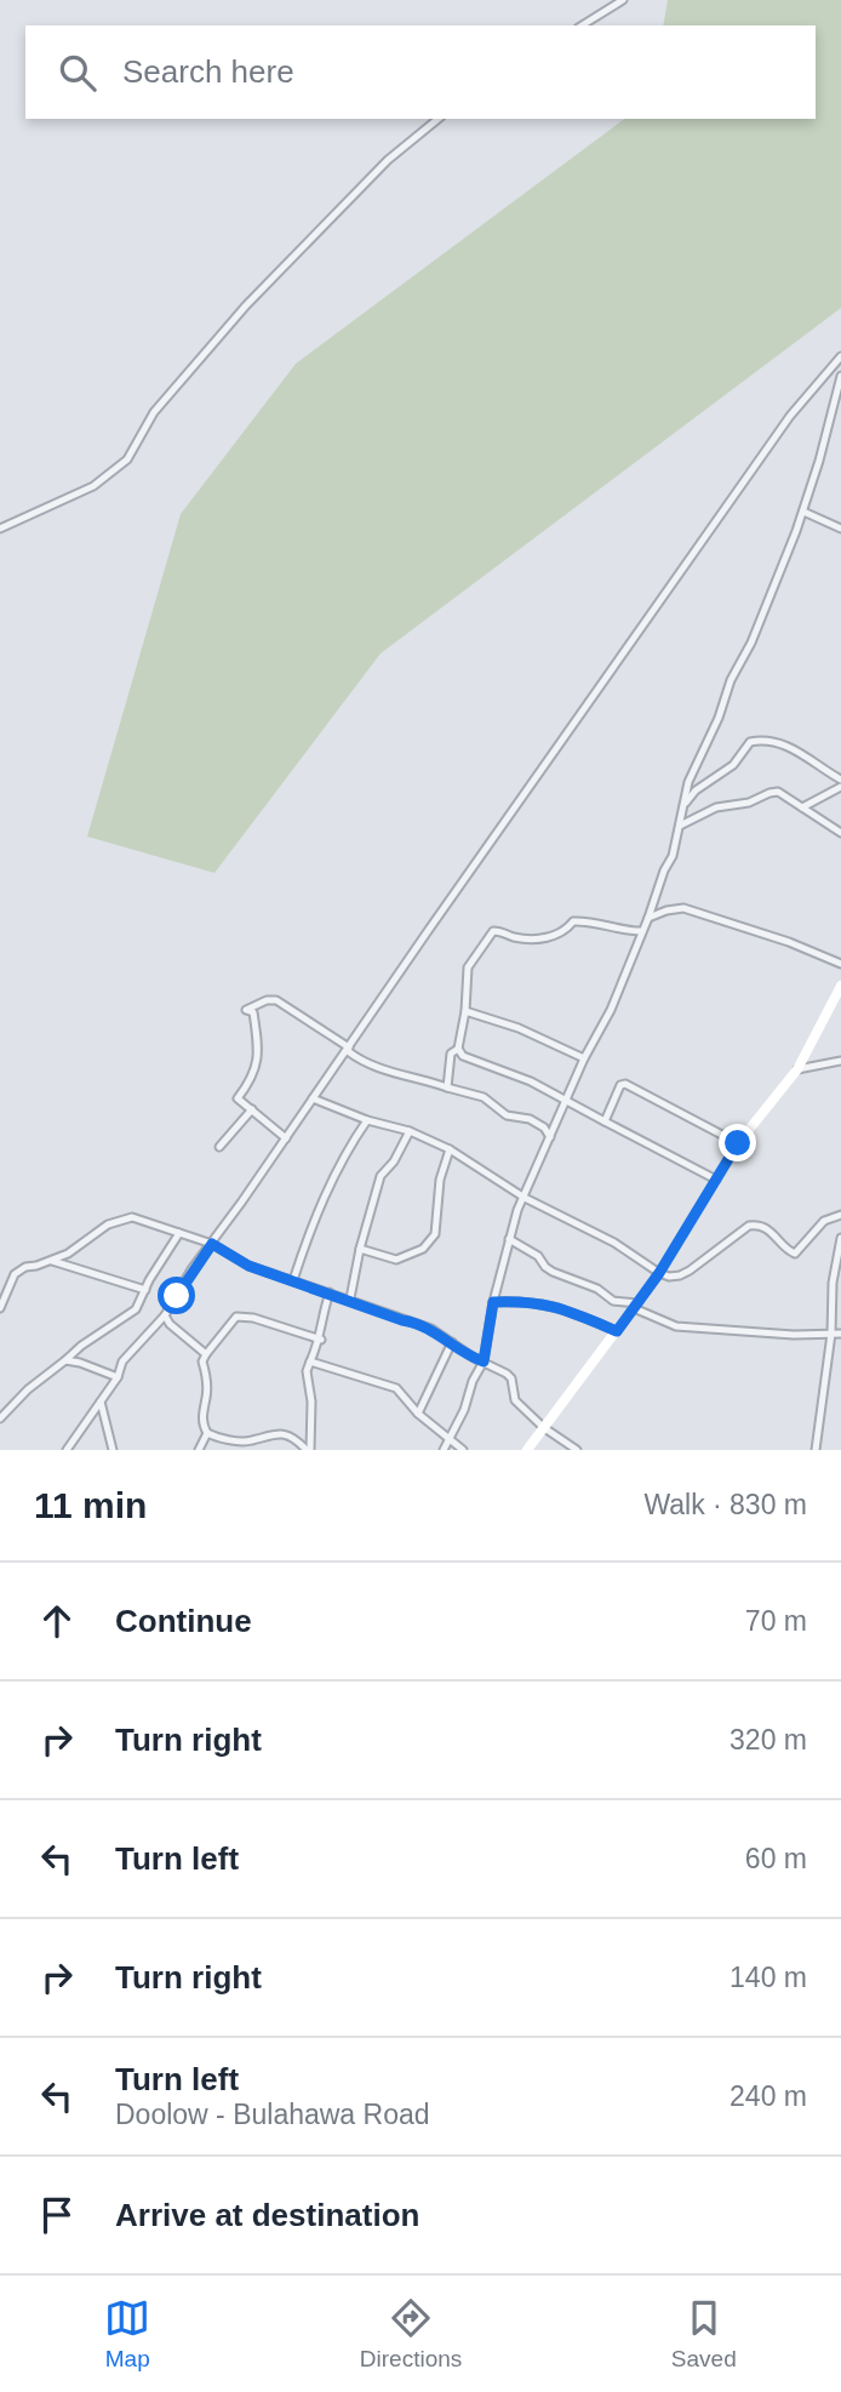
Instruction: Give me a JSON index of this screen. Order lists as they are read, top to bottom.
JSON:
{
  "page": {
    "search": "Search here",
    "heading": ["11 min", "Walk · 830 m"],
    "list": [
      ["Continue", "70 m"],
      ["Turn right", "320 m"],
      ["Turn left", "60 m"],
      ["Turn right", "140 m"],
      ["Turn left", "Doolow - Bulahawa Road", "240 m"],
      "Arrive at destination"
    ],
    "nav": ["Map", "Directions", "Saved"]
  }
}
